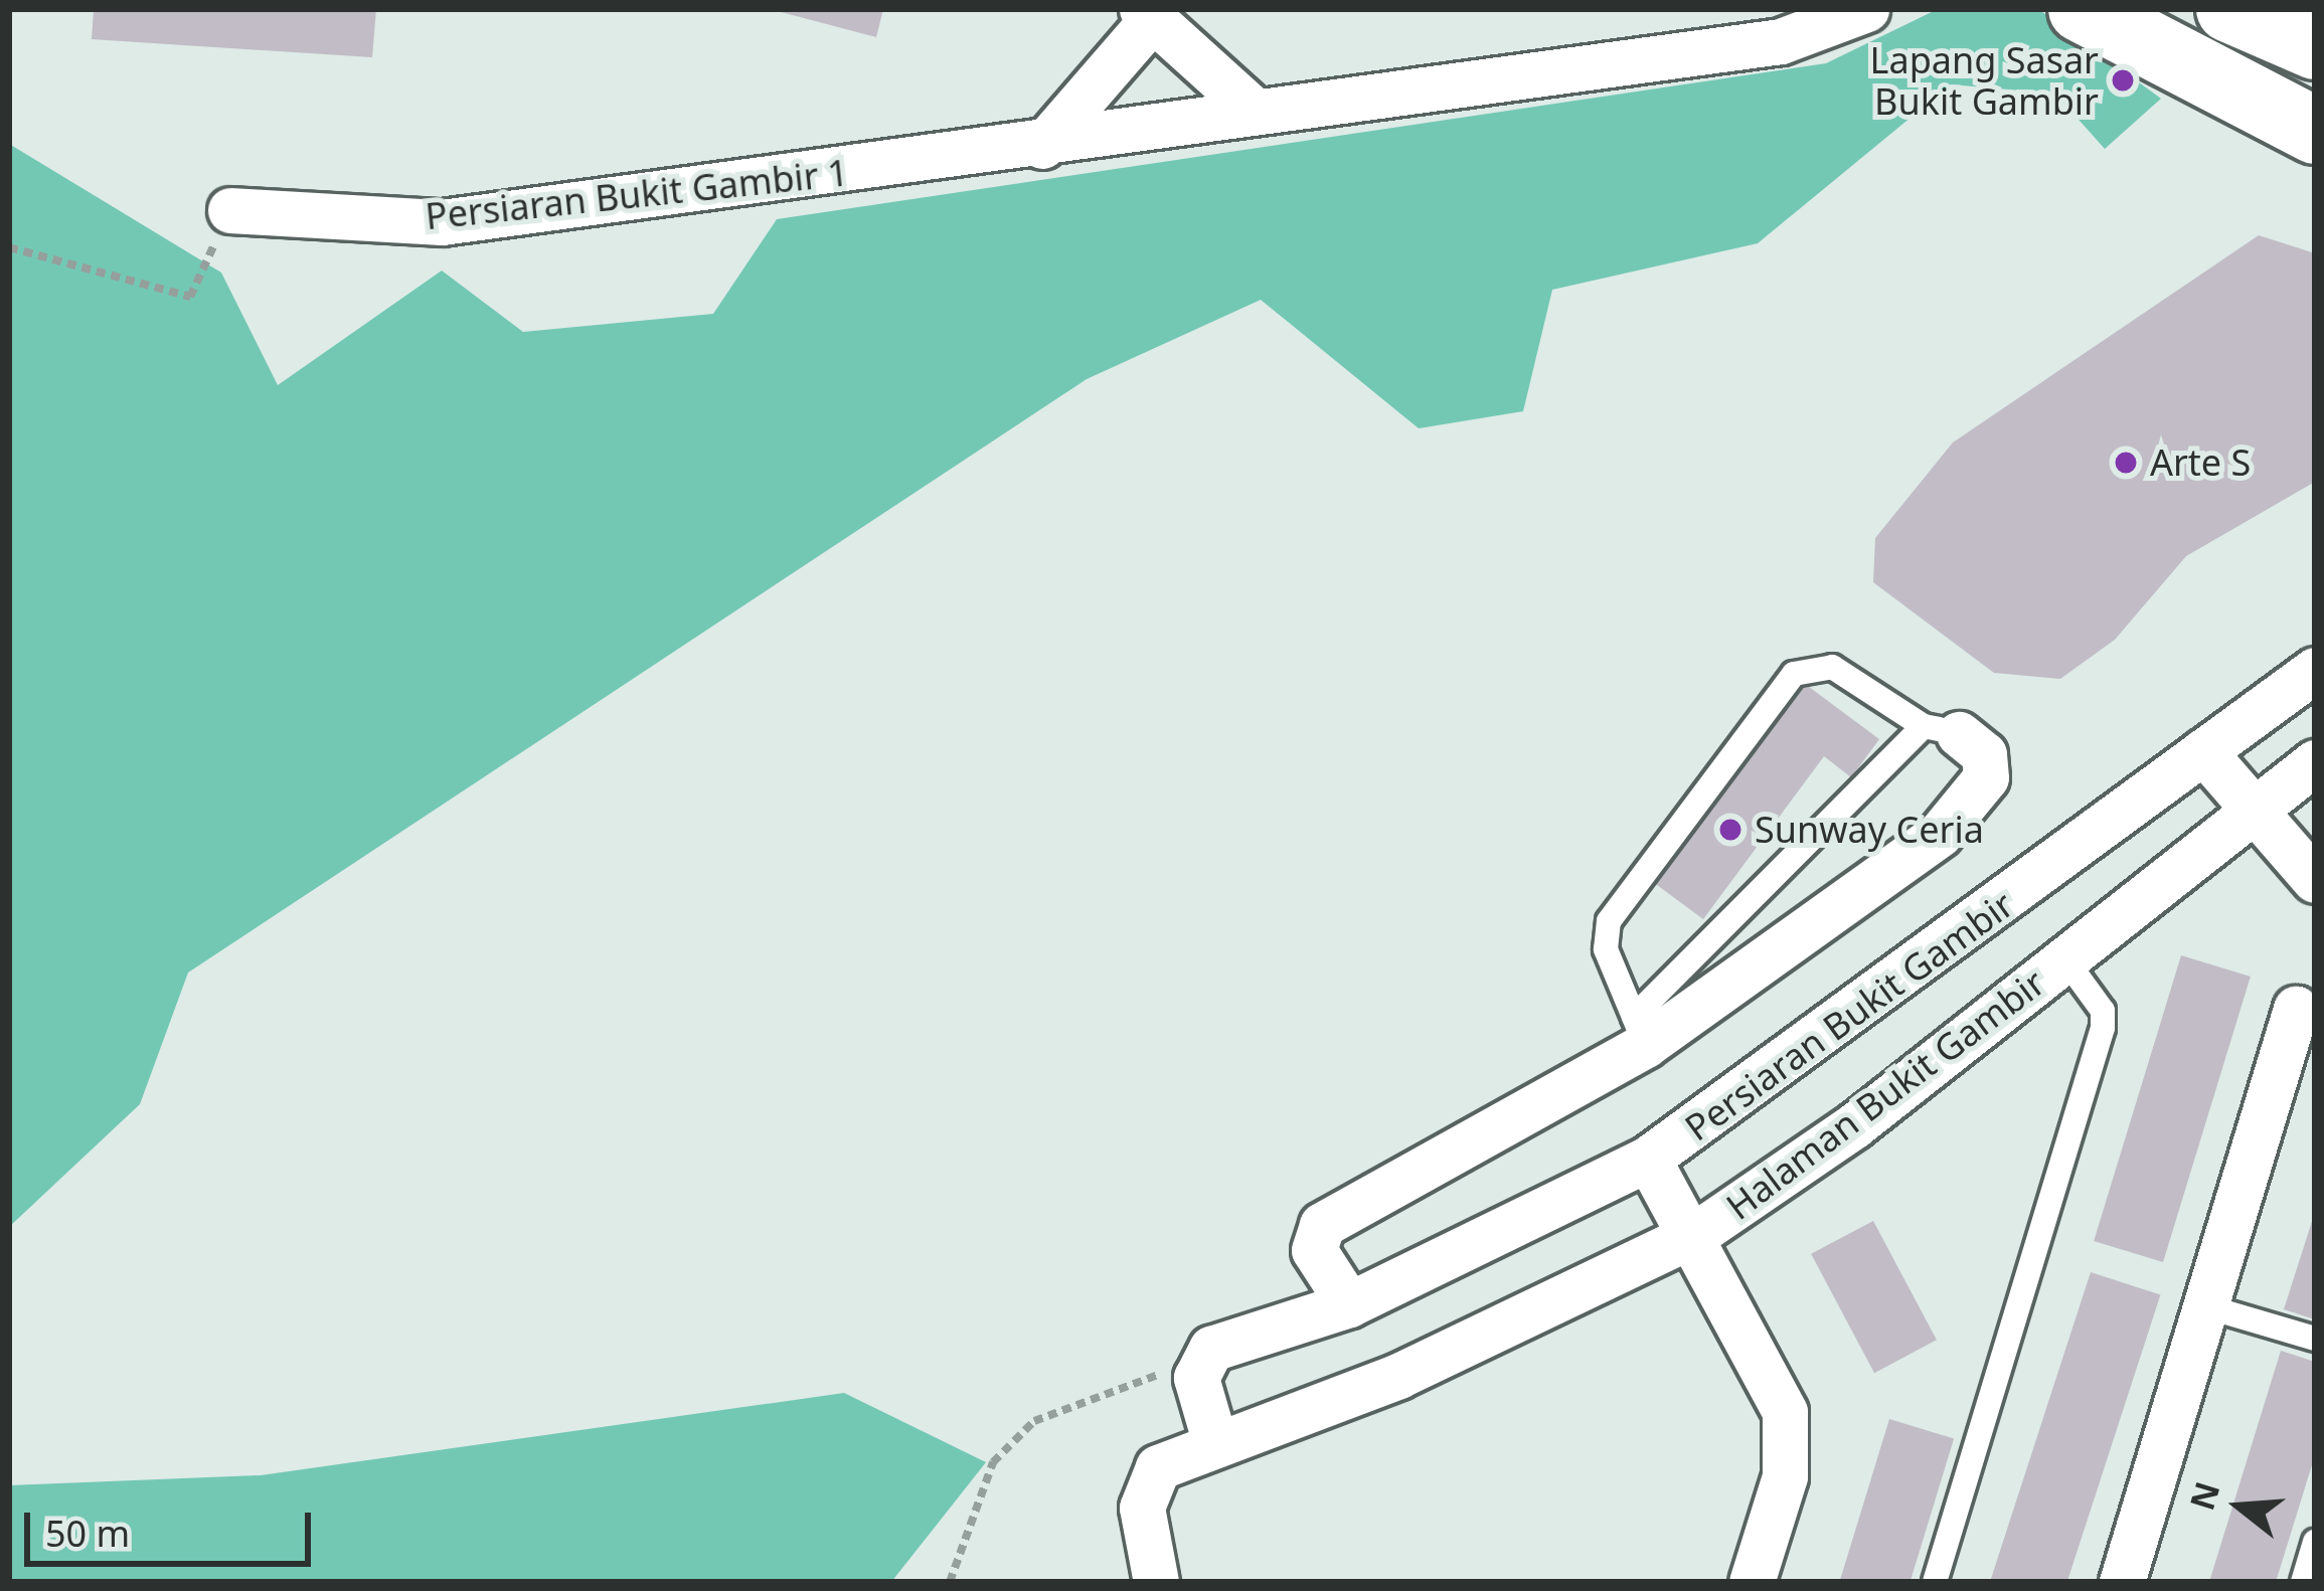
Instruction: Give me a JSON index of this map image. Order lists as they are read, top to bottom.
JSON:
{
  "streets": {
    "street": ["Persiaran Bukit Gambir 1", "Persiaran Bukit Gambir", "Halaman Bukit Gambir"]
  },
  "places": ["Lapang Sasar Bukit Gambir", "Arte S", "Sunway Ceria"],
  "scale_bar": "50 m",
  "north": "left"
}
